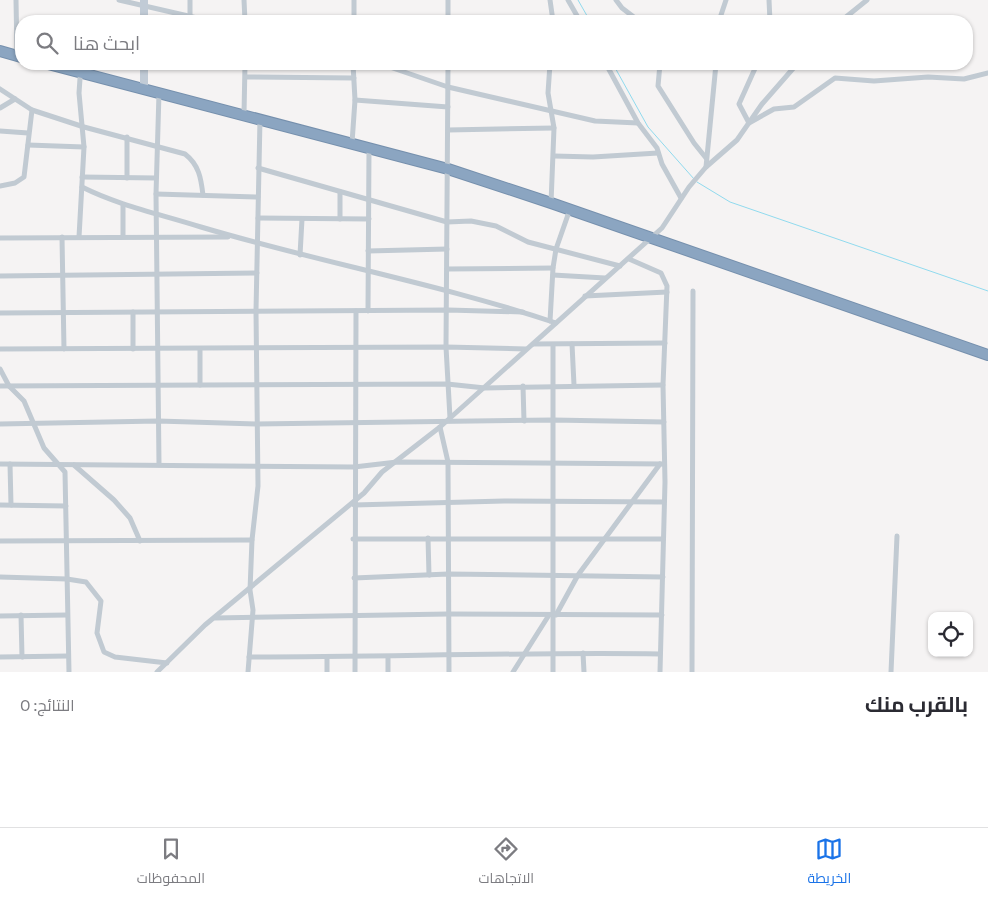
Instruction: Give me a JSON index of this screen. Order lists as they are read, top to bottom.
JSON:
{
  "page": {
    "search": "ابحث هنا",
    "heading": ["بالقرب منك", "النتائج: 0"],
    "nav": ["الخريطة", "الاتجاهات", "المحفوظات"]
  }
}
